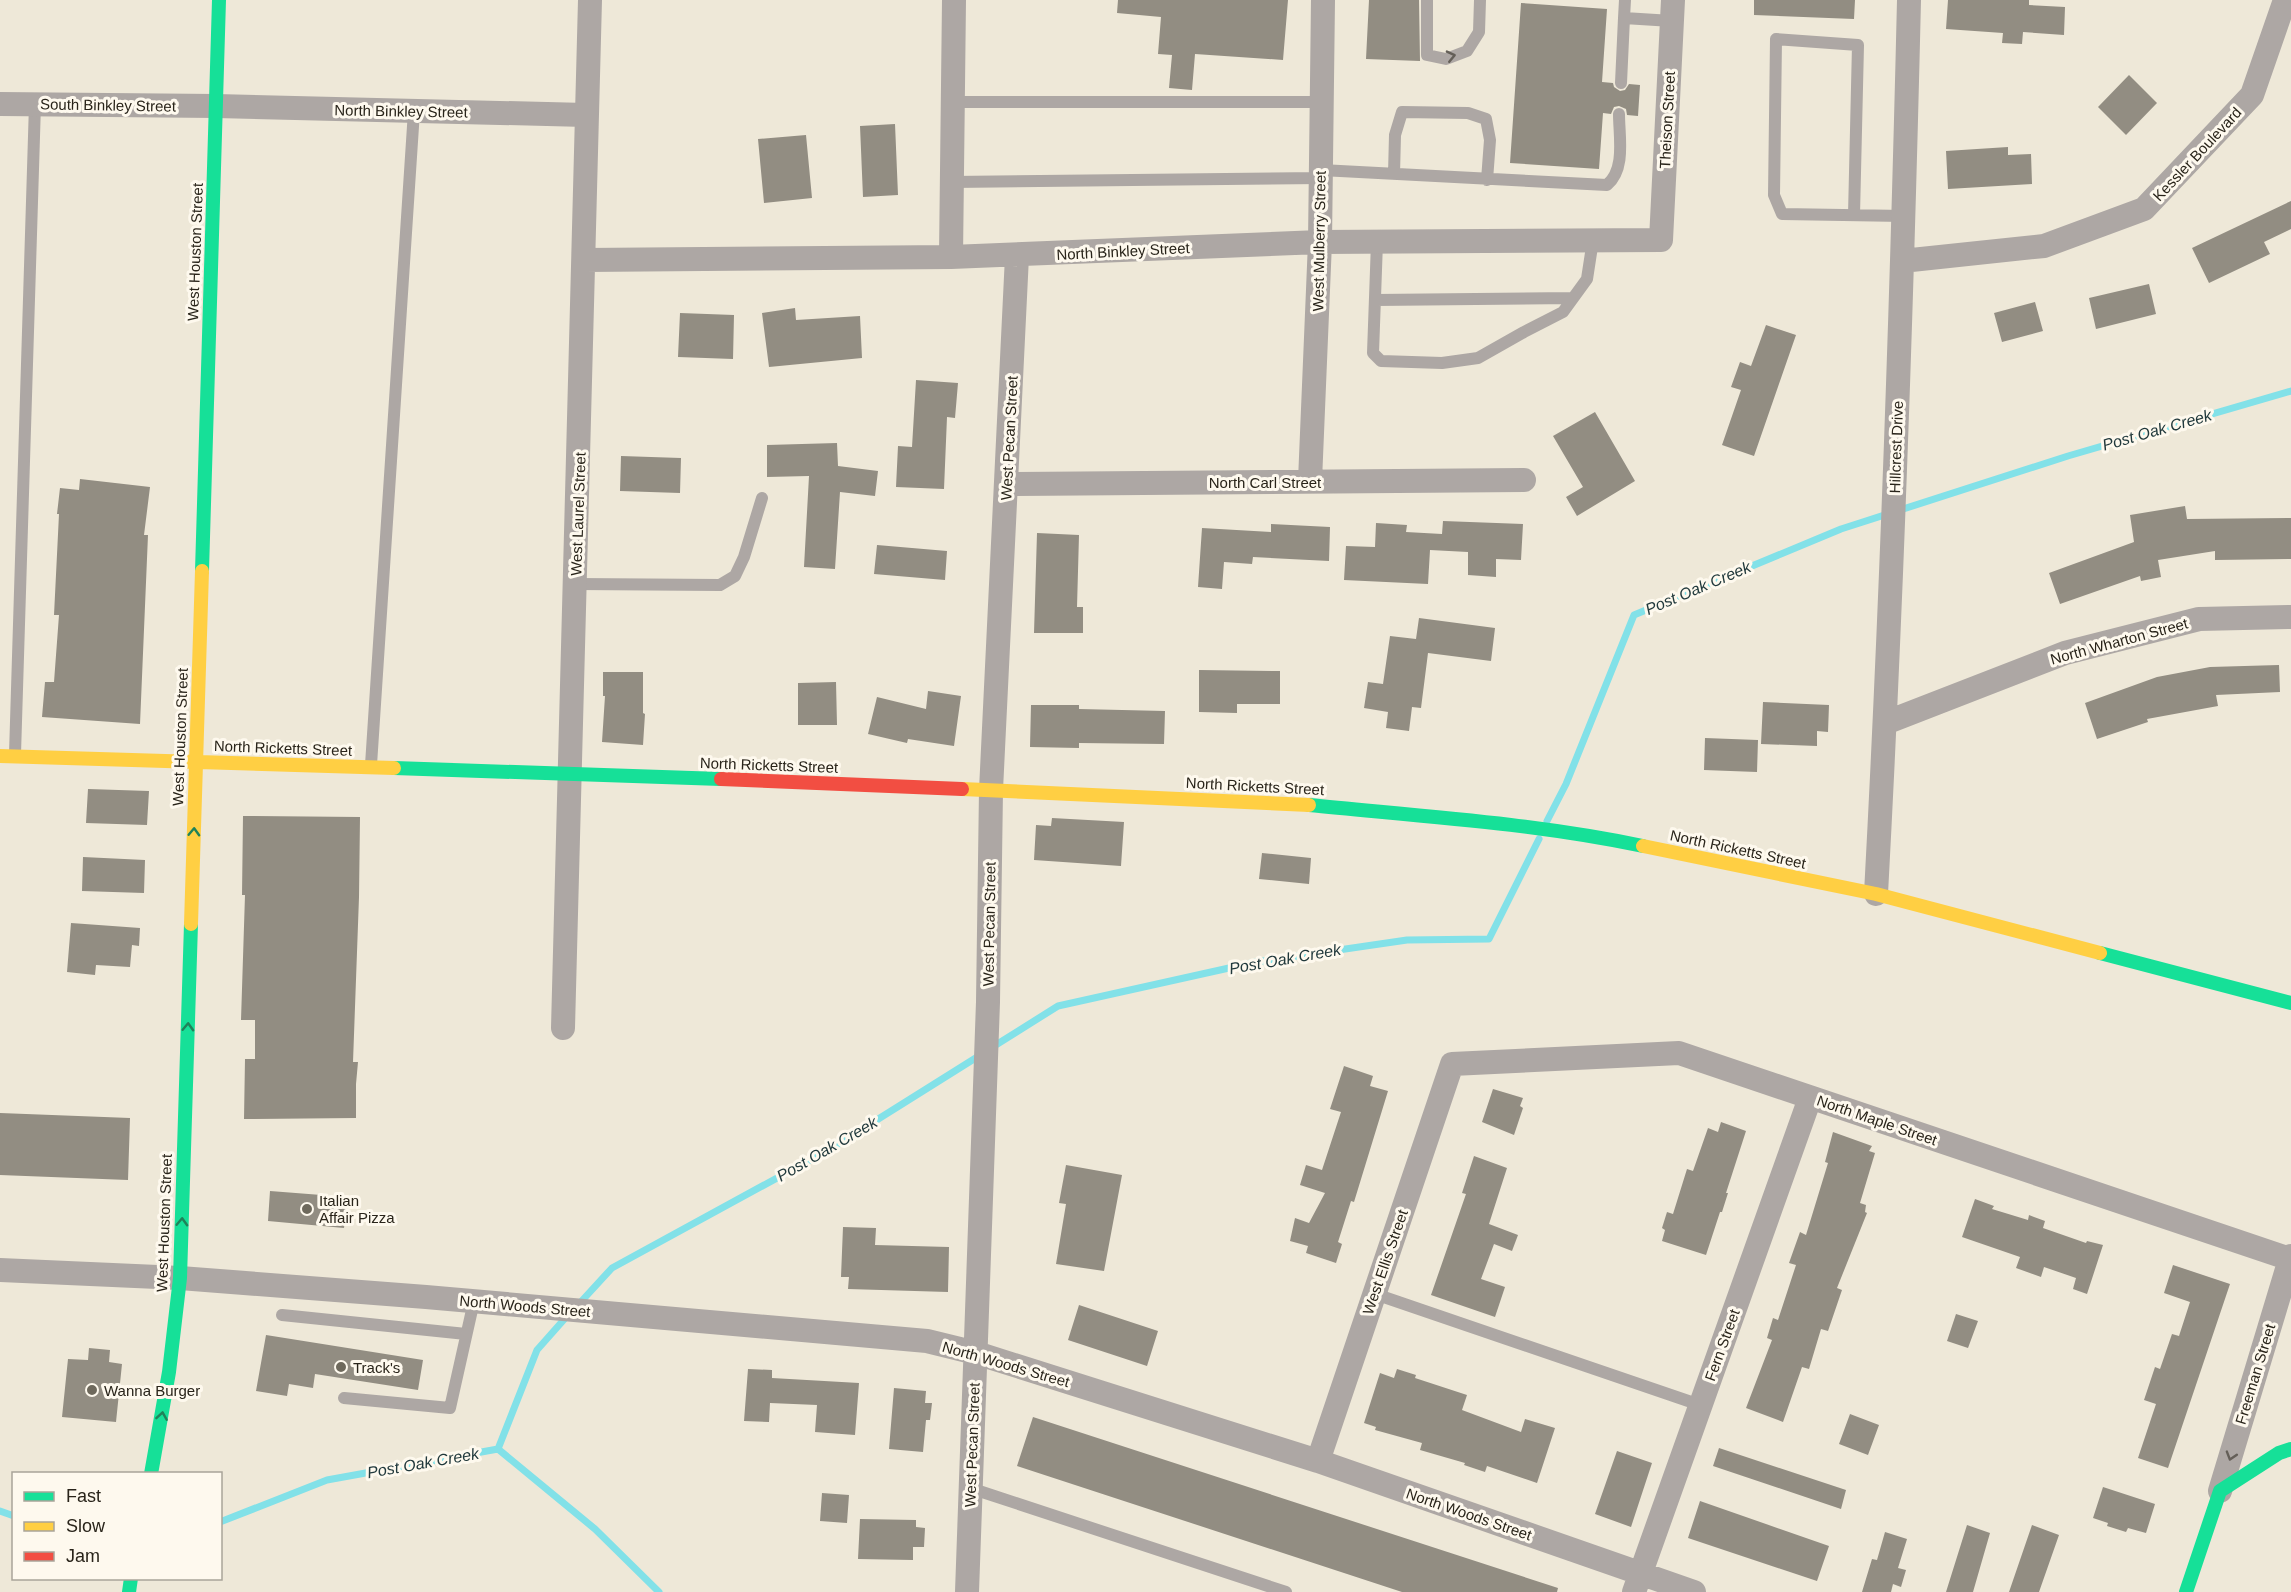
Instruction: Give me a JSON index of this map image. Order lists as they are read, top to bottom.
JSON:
{
  "streets": {
    "street": [
      "South Binkley Street",
      "North Binkley Street",
      "Theison Street",
      "Kessler Boulevard",
      "West Mulberry Street",
      "West Houston Street",
      "West Pecan Street",
      "Hillcrest Drive",
      "North Carl Street",
      "West Laurel Street",
      "North Wharton Street",
      "North Ricketts Street",
      "North Maple Street",
      "West Ellis Street",
      "North Woods Street",
      "Fern Street",
      "Freeman Street"
    ]
  },
  "crossings": [
    ["South Binkley Street", "North Binkley Street"],
    ["South Binkley Street", "West Houston Street"],
    ["North Binkley Street", "Theison Street"],
    ["North Binkley Street", "West Mulberry Street"],
    ["North Binkley Street", "West Houston Street"],
    ["North Binkley Street", "West Pecan Street"],
    ["North Binkley Street", "West Laurel Street"],
    ["Kessler Boulevard", "Hillcrest Drive"],
    ["West Mulberry Street", "North Carl Street"],
    ["West Houston Street", "North Ricketts Street"],
    ["West Houston Street", "North Woods Street"],
    ["West Pecan Street", "North Carl Street"],
    ["West Pecan Street", "North Ricketts Street"],
    ["West Pecan Street", "North Woods Street"],
    ["Hillcrest Drive", "North Wharton Street"],
    ["Hillcrest Drive", "North Ricketts Street"],
    ["West Laurel Street", "North Ricketts Street"],
    ["North Maple Street", "West Ellis Street"],
    ["North Maple Street", "Fern Street"],
    ["North Maple Street", "Freeman Street"],
    ["West Ellis Street", "North Woods Street"],
    ["North Woods Street", "Fern Street"]
  ],
  "one_way": ["West Houston Street", "Freeman Street"],
  "water": ["Post Oak Creek"],
  "places": ["Italian Affair Pizza", "Track's", "Wanna Burger"],
  "legend": ["Fast", "Slow", "Jam"]
}
